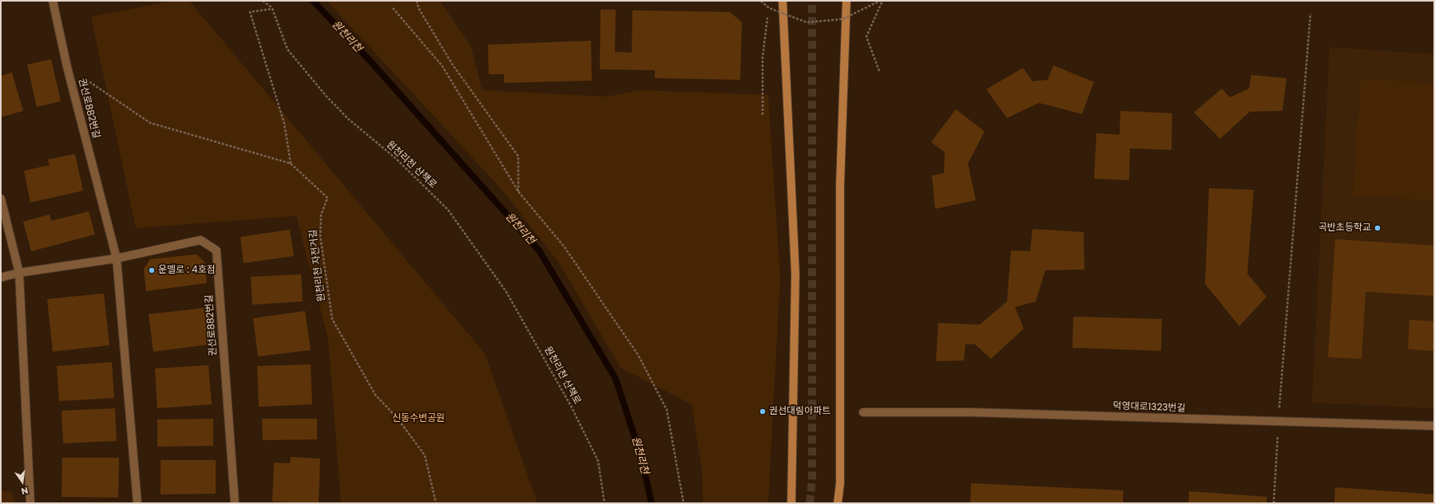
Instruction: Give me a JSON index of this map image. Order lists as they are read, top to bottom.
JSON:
{
  "streets": {
    "street": ["권선로882번길", "덕영대로1323번길"],
    "path": ["원천리천 산책로", "원천리천 자전거길"]
  },
  "crossings": [
    ["권선로882번길", "원천리천 자전거길"]
  ],
  "water": ["원천리천"],
  "parks": ["신동수변공원"],
  "places": ["곡반초등학교", "운멜로 : 4호점", "권선대림아파트"],
  "north": "bottom"
}
